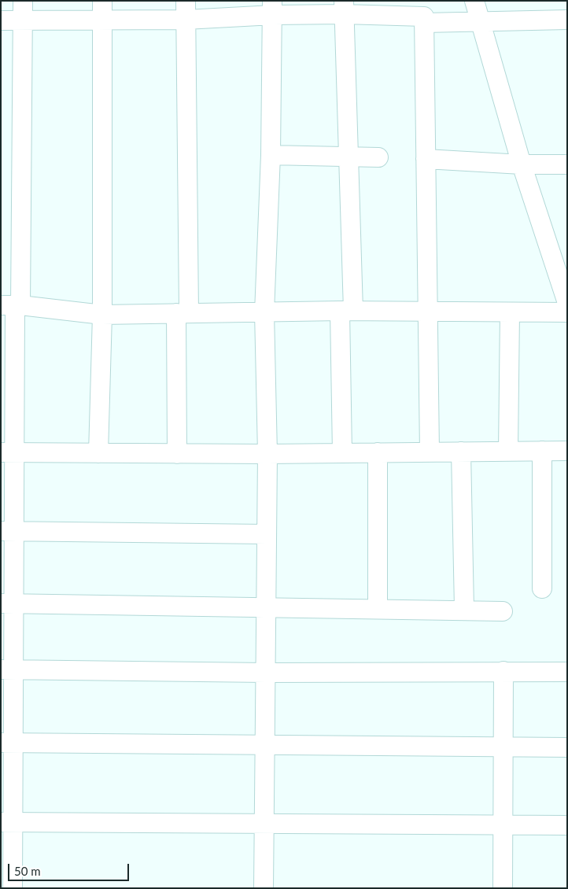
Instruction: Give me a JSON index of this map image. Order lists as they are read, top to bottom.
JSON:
{
  "scale_bar": "50 m"
}
